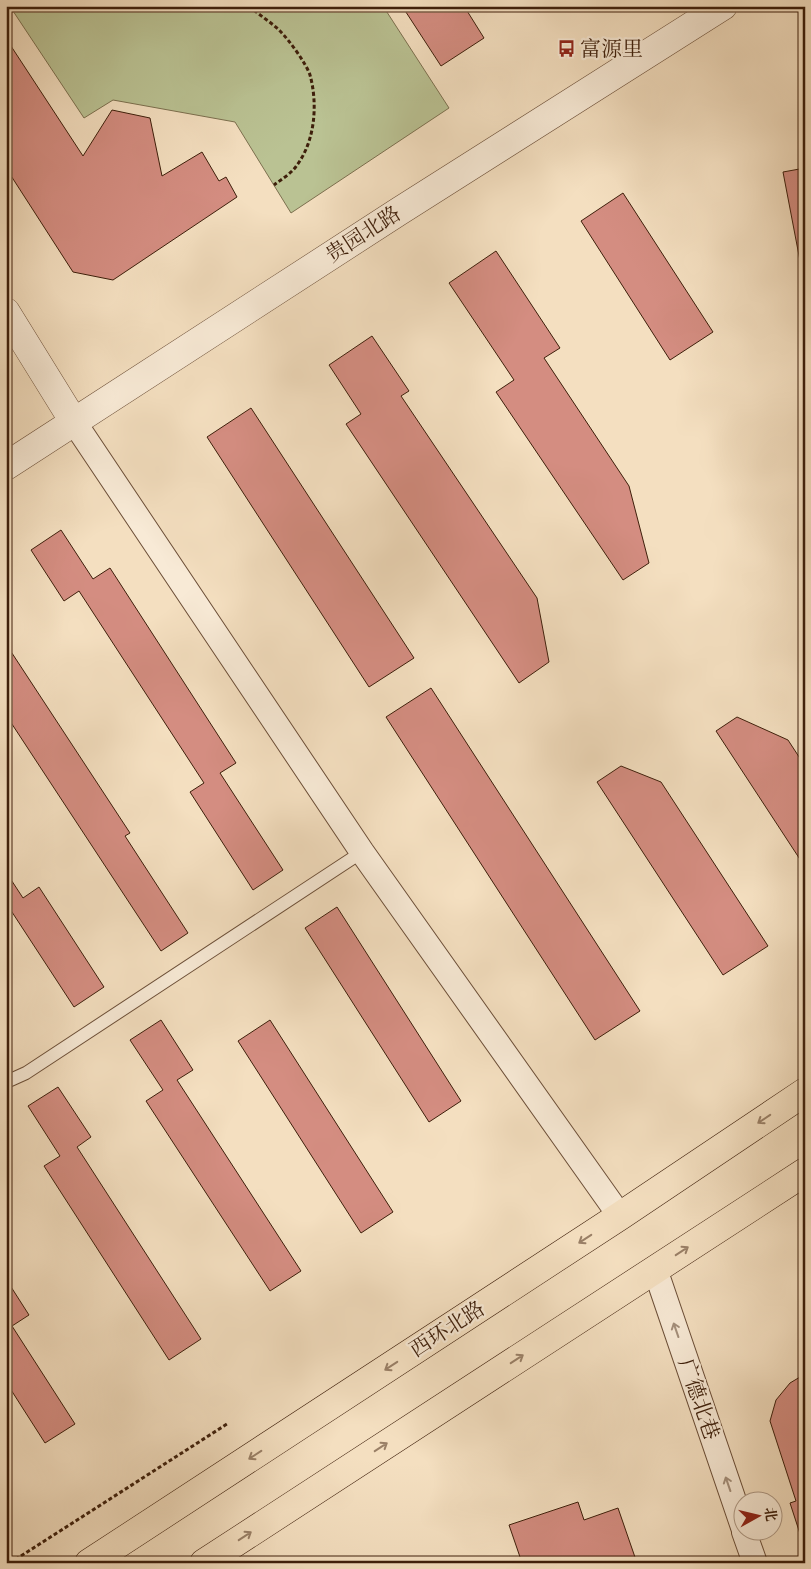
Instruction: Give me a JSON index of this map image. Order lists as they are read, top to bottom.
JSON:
{
  "streets": {
    "main road": ["西环北路"],
    "street": ["贵园北路", "广德北巷"]
  },
  "one_way": ["广德北巷"],
  "places": {
    "bus stop": ["富源里"]
  },
  "north": "right"
}
